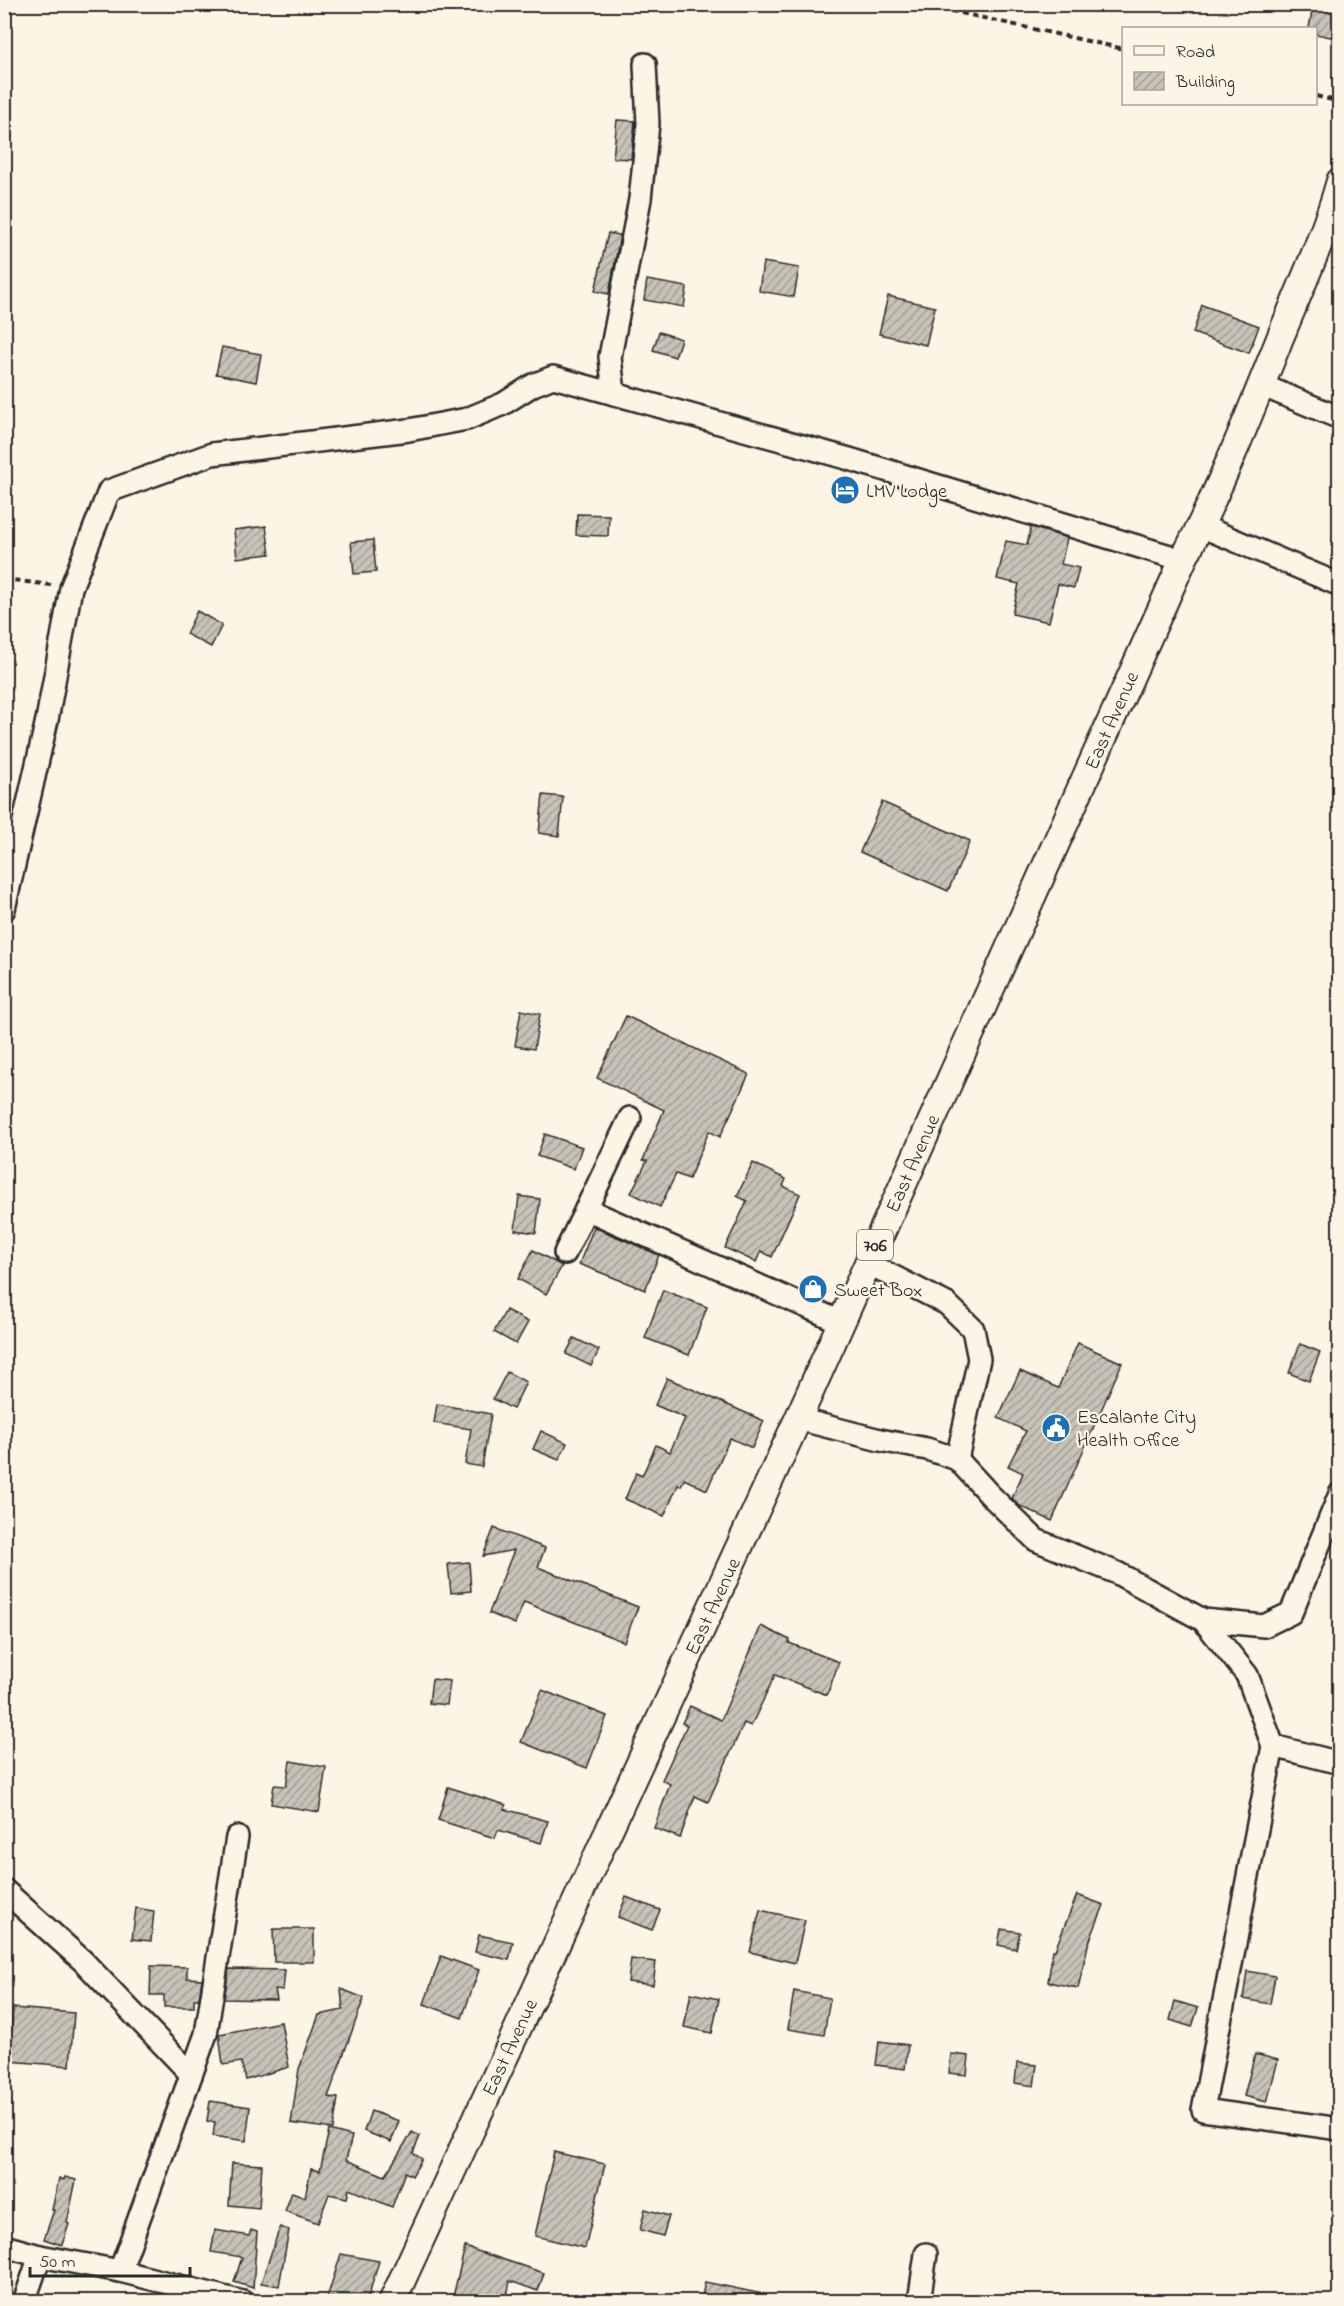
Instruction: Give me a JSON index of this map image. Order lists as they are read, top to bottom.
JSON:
{
  "streets": {
    "main road": ["East Avenue", "706"]
  },
  "places": {
    "hotel": ["LMV Lodge"],
    "shop": ["Sweet Box"],
    "public building": ["Escalante City Health Office"]
  },
  "legend": ["Road", "Building"],
  "scale_bar": "50 m"
}
